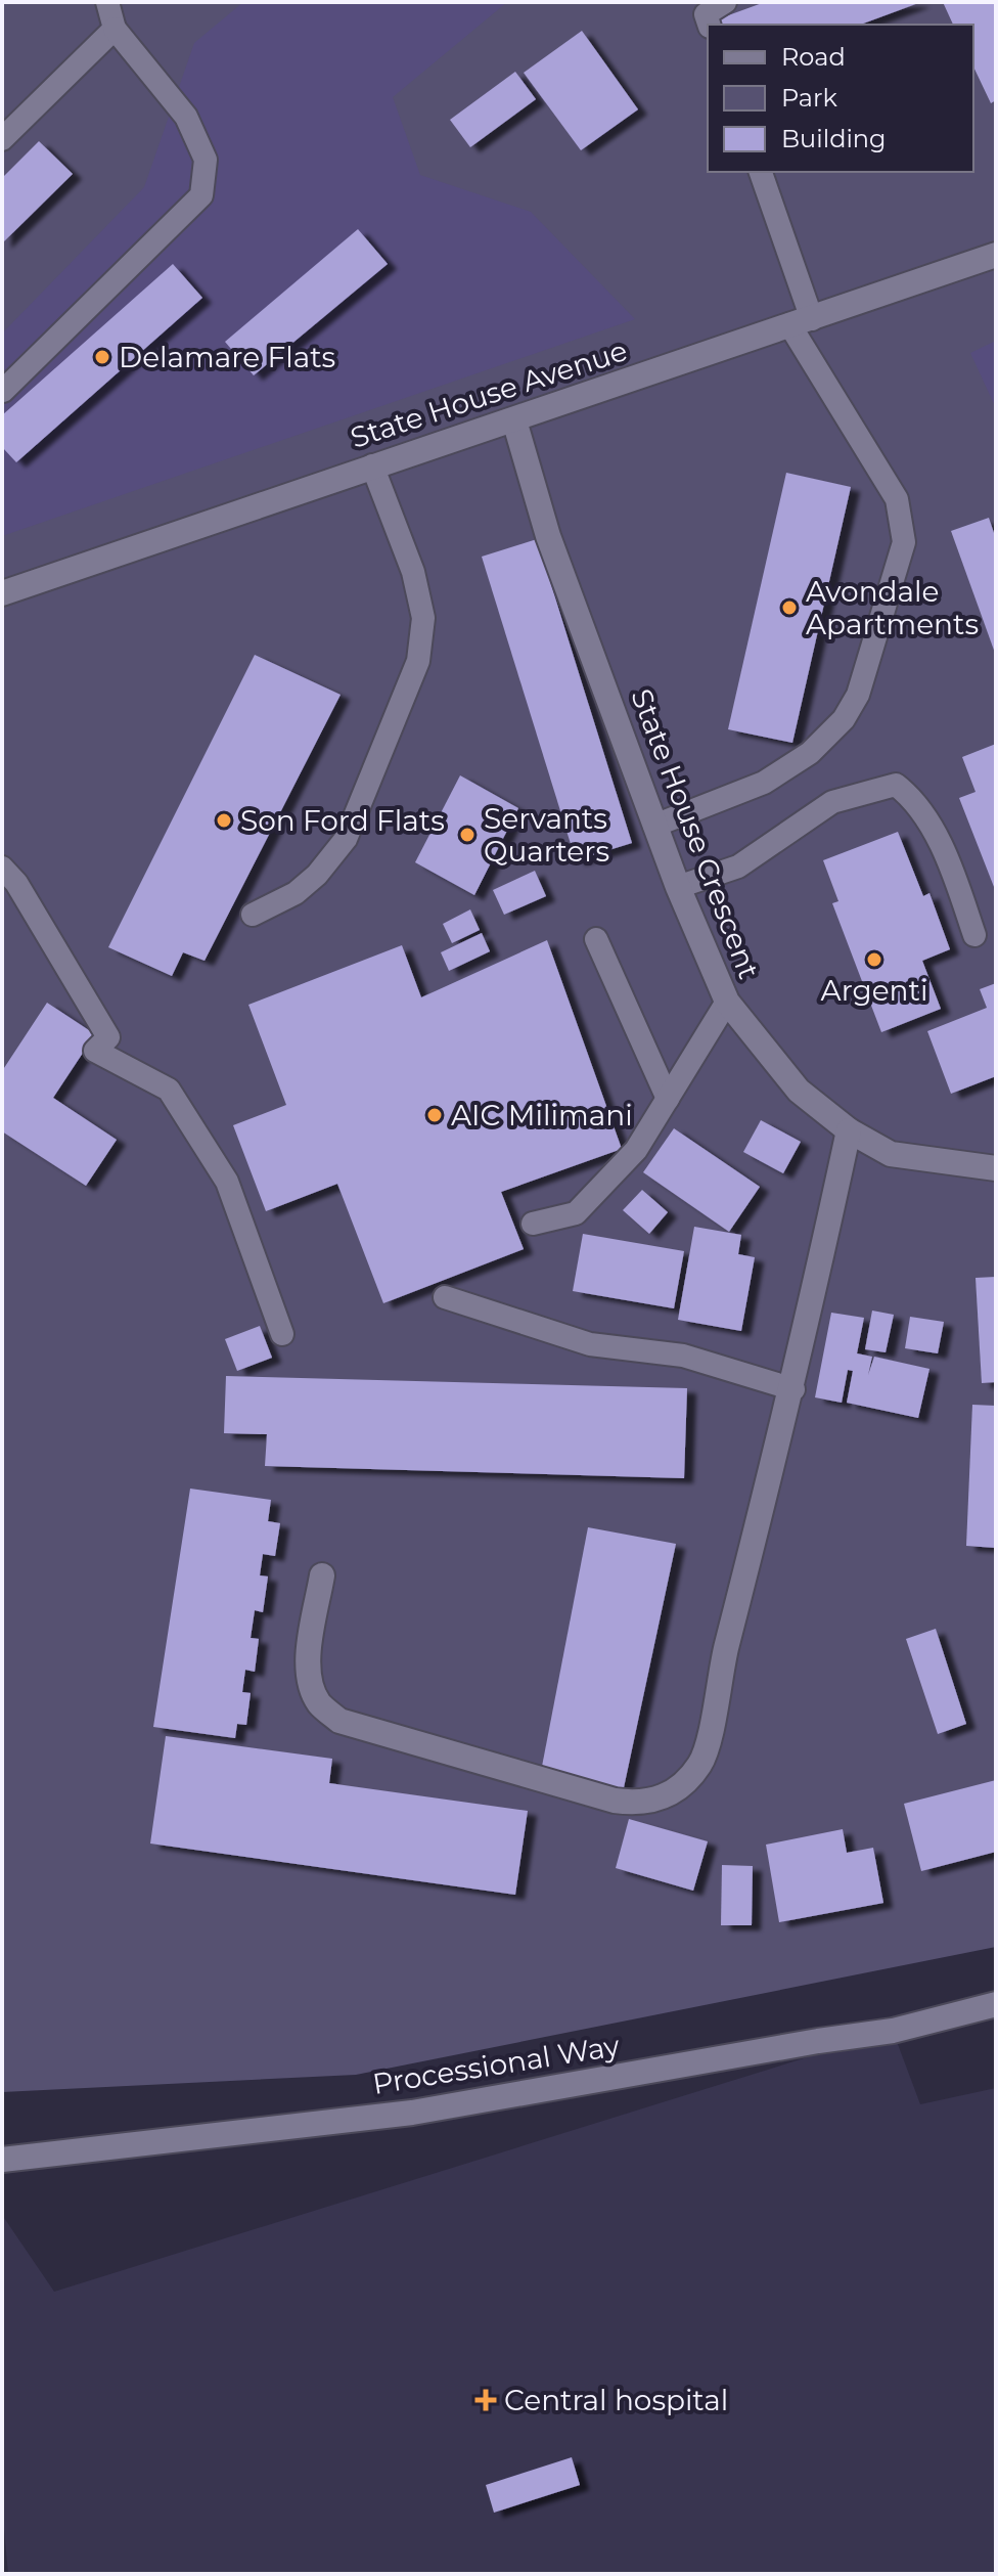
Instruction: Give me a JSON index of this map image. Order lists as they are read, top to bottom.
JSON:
{
  "streets": {
    "street": ["State House Avenue", "State House Crescent", "Processional Way"]
  },
  "crossings": [
    ["State House Avenue", "State House Crescent"]
  ],
  "places": {
    "other": [
      "Delamare Flats",
      "Avondale Apartments",
      "Son Ford Flats",
      "Servants Quarters",
      "Argenti",
      "AIC Milimani"
    ],
    "health": ["Central hospital"]
  },
  "legend": ["Road", "Park", "Building"]
}
